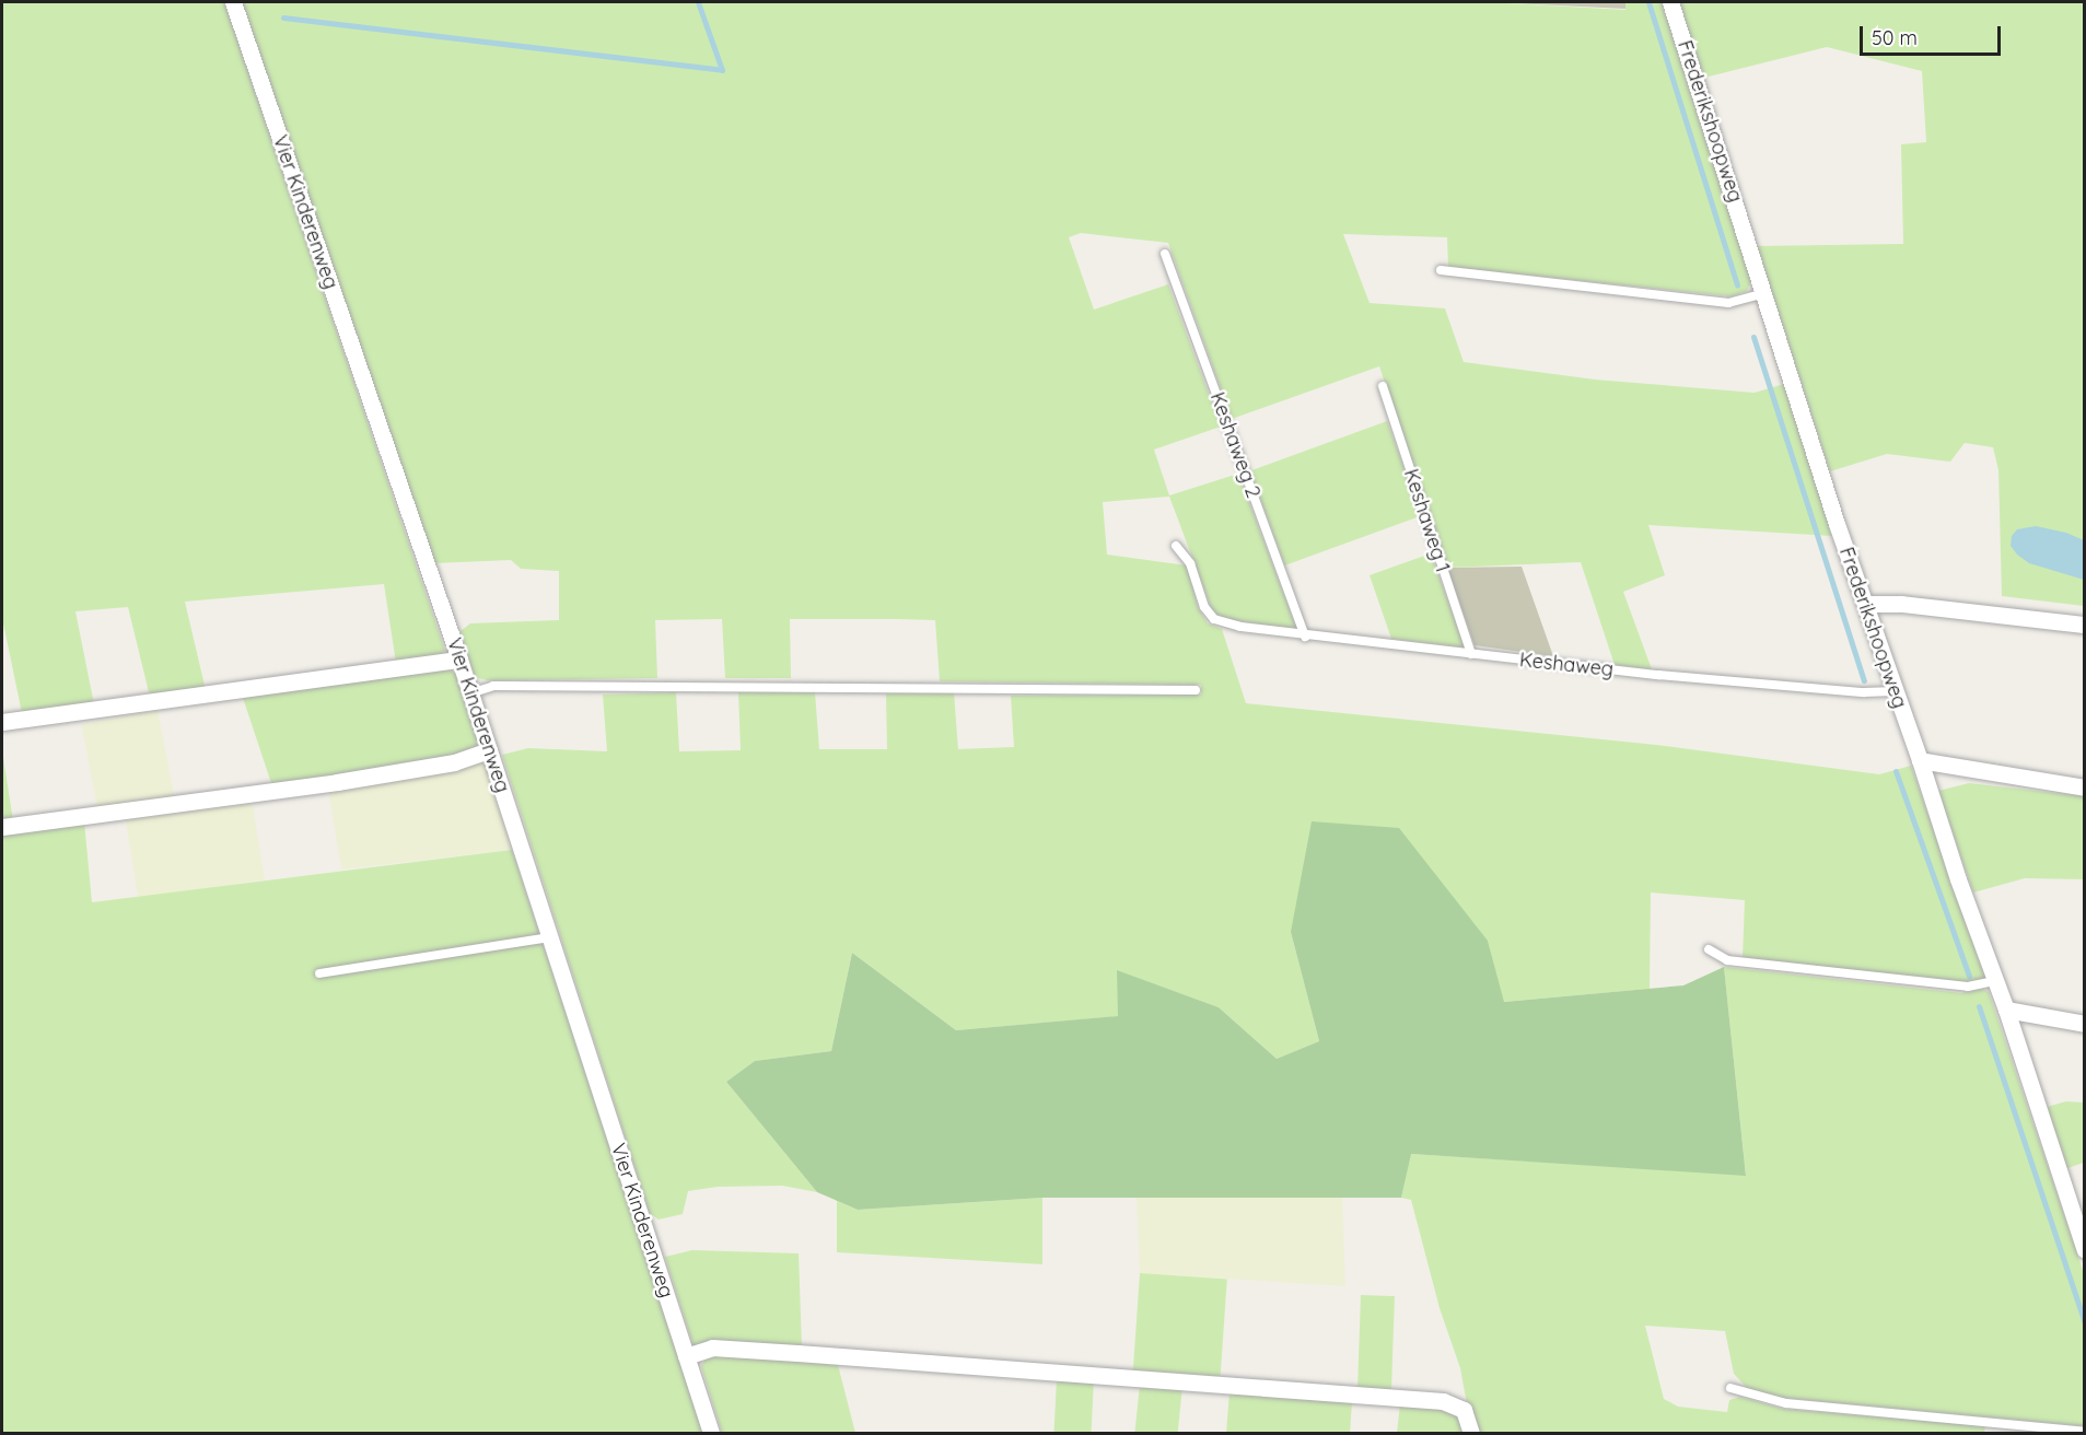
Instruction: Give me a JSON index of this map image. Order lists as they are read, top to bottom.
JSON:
{
  "streets": {
    "street": ["Frederikshoopweg", "Vier Kinderenweg"],
    "lane": ["Keshaweg 2", "Keshaweg 1", "Keshaweg"]
  },
  "crossings": [
    ["Frederikshoopweg", "Keshaweg"],
    ["Keshaweg 2", "Keshaweg"],
    ["Keshaweg 1", "Keshaweg"]
  ],
  "scale_bar": "50 m"
}
